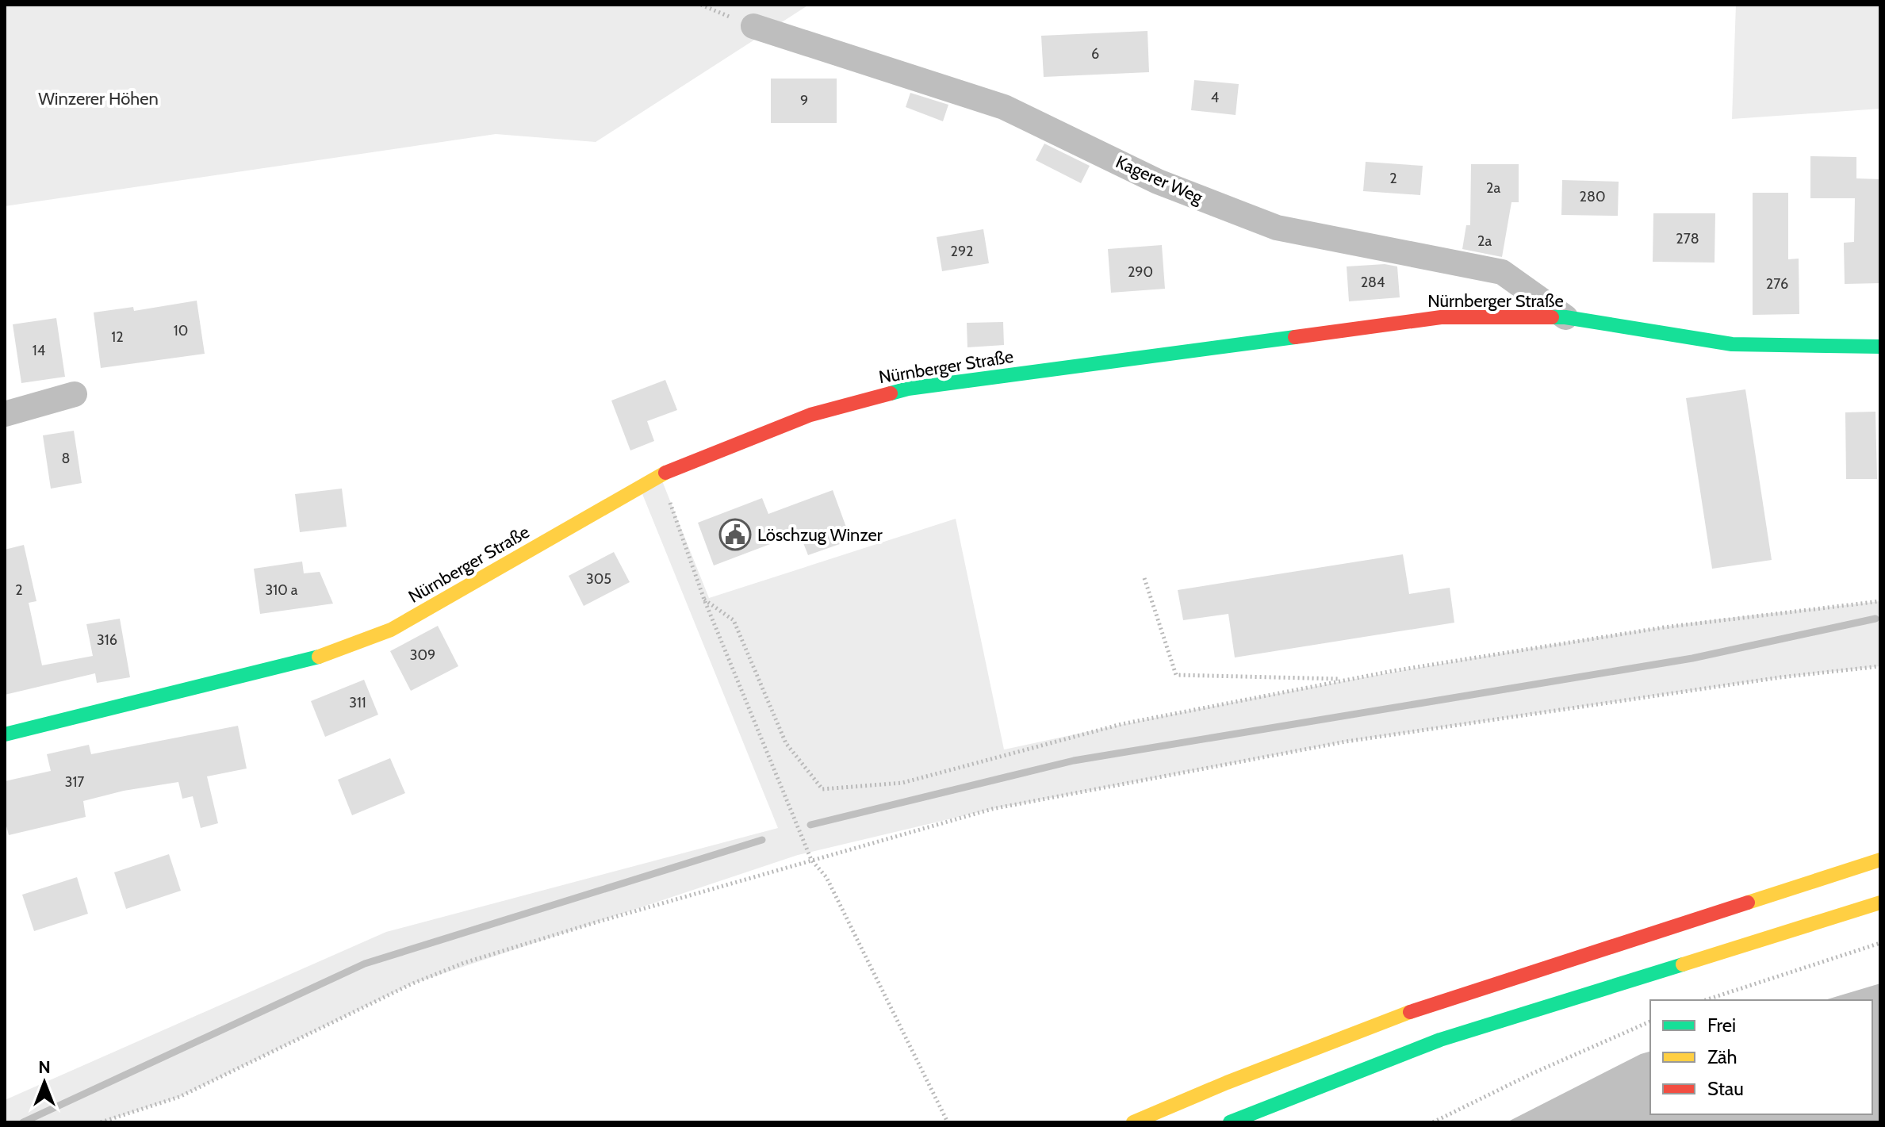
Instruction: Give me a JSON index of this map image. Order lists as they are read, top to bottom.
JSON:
{
  "streets": {
    "street": ["Kagerer Weg", "Nürnberger Straße"]
  },
  "crossings": [
    ["Kagerer Weg", "Nürnberger Straße"]
  ],
  "parks": ["Winzerer Höhen"],
  "places": {
    "public building": ["Löschzug Winzer"]
  },
  "house_numbers": [
    "6",
    "4",
    "9",
    "2",
    "2a",
    "280",
    "278",
    "2a",
    "292",
    "290",
    "284",
    "276",
    "10",
    "12",
    "14",
    "8",
    "305",
    "2",
    "310 a",
    "316",
    "309",
    "311",
    "317"
  ],
  "legend": ["Frei", "Zäh", "Stau"],
  "north": "top"
}
